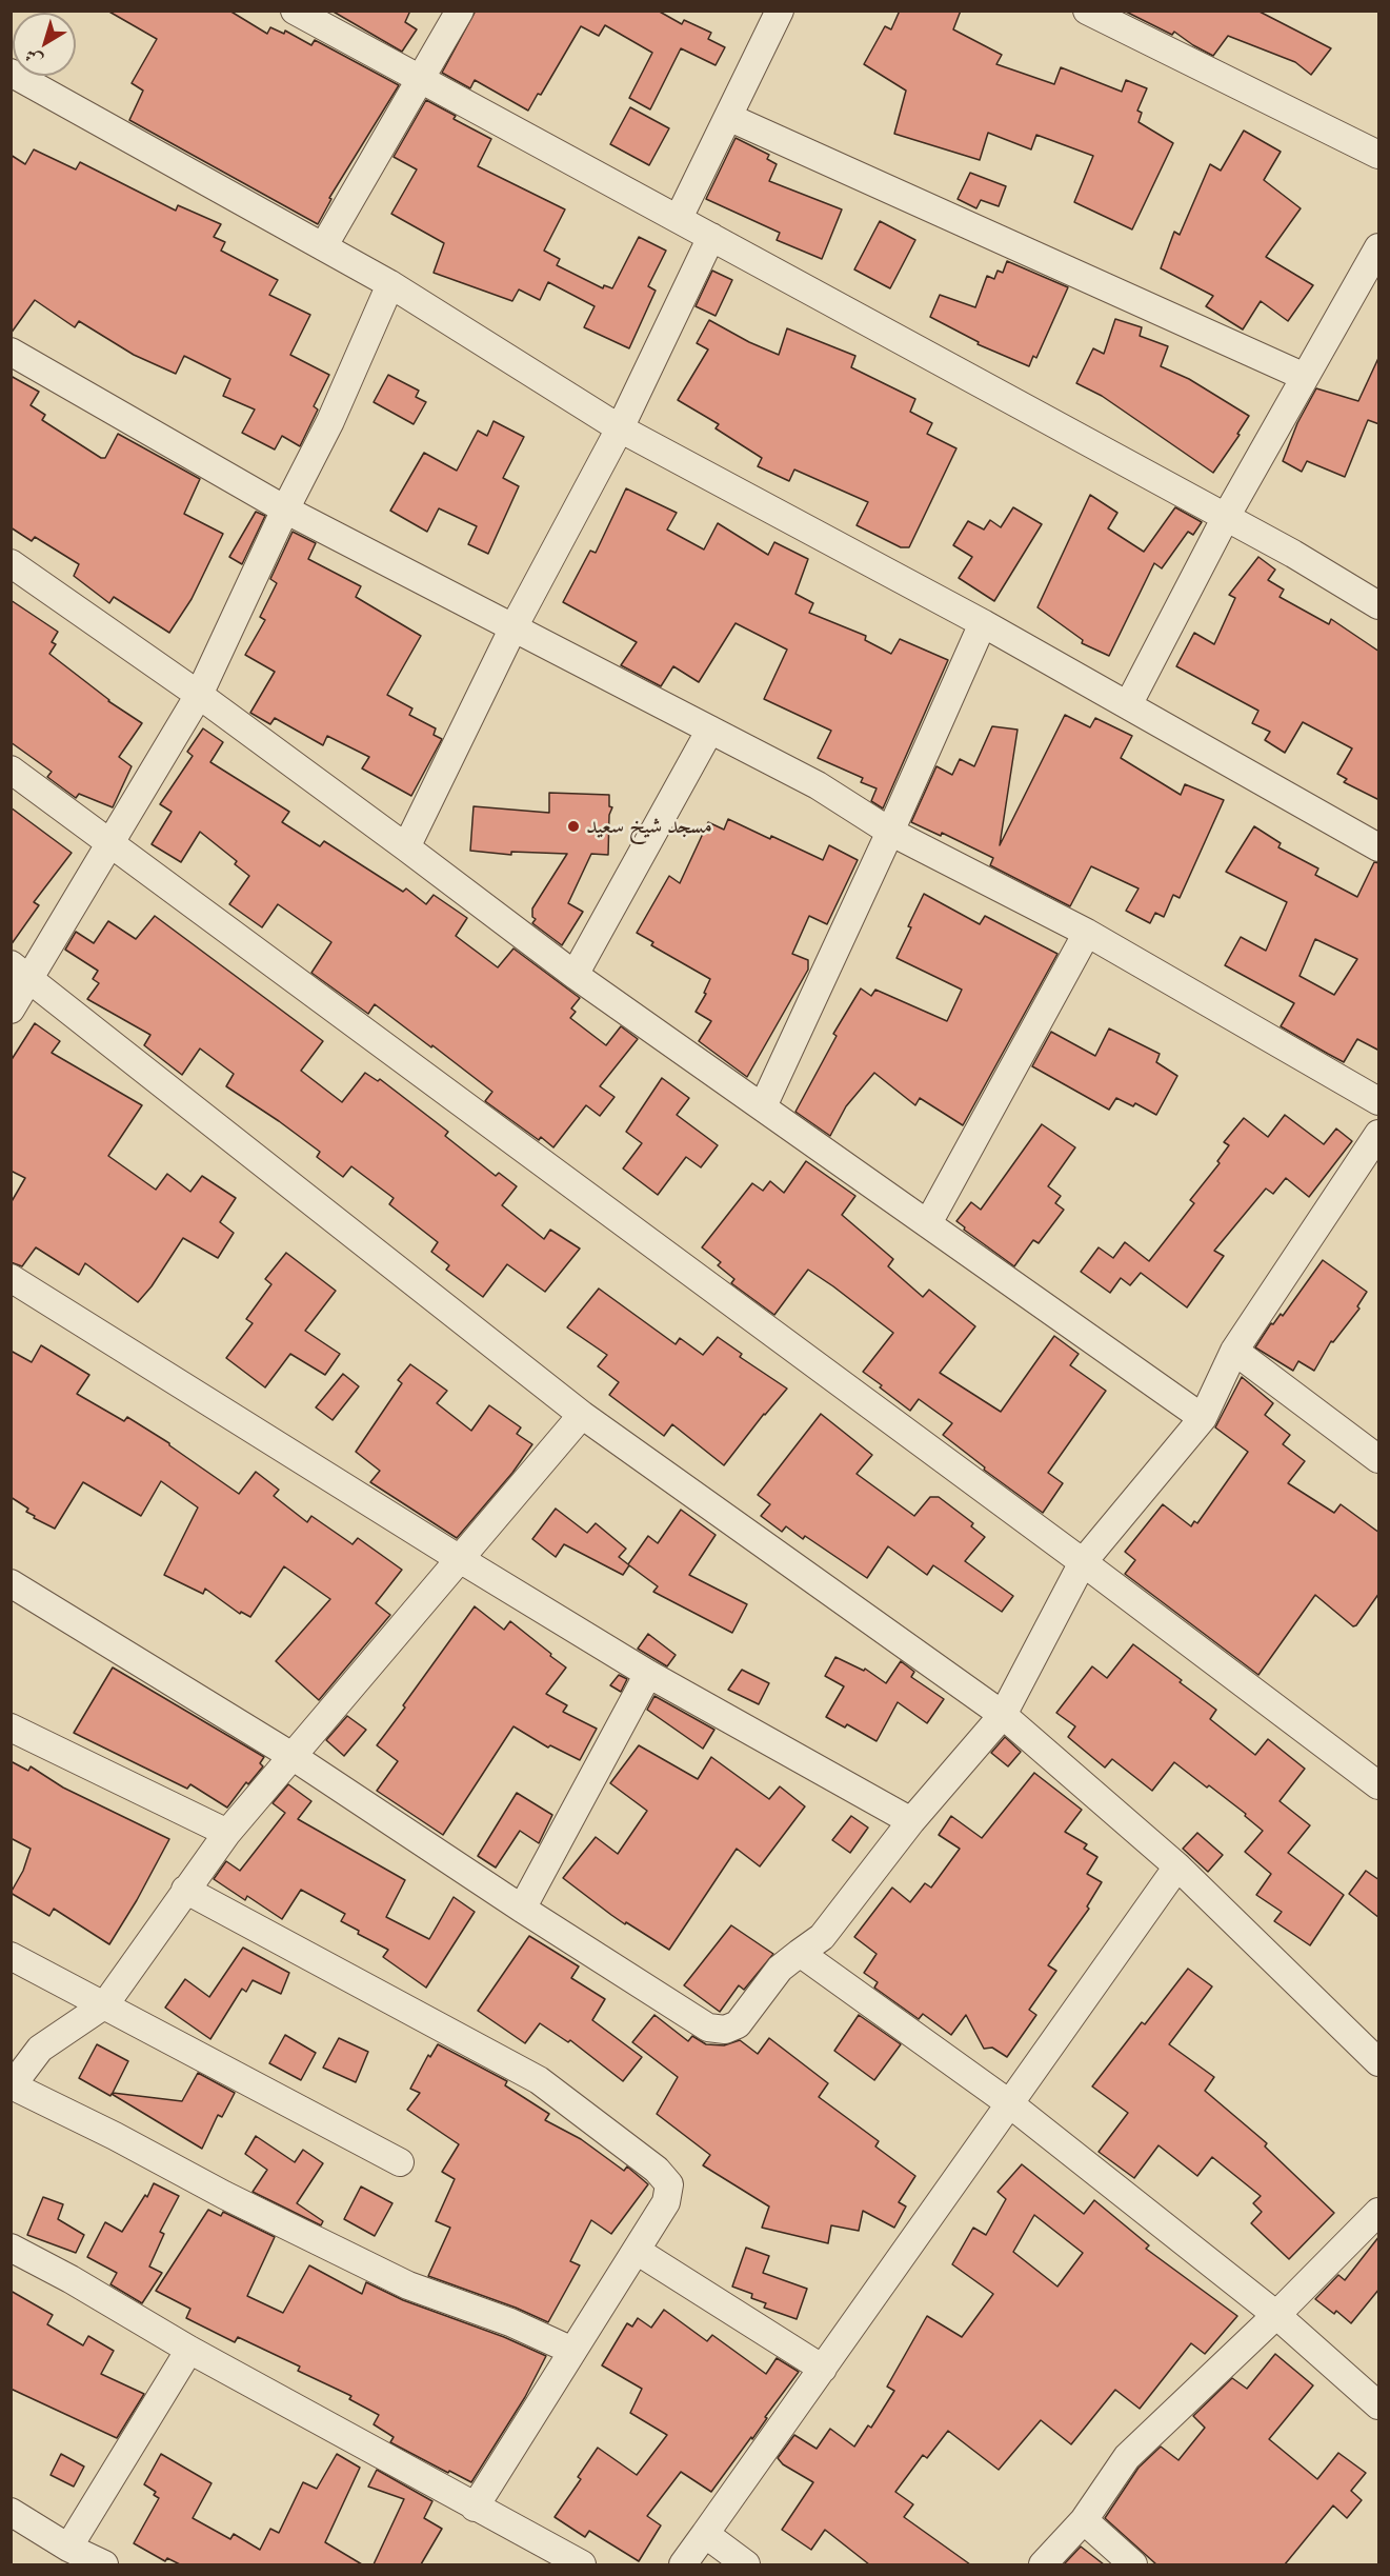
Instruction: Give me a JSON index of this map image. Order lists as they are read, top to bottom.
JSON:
{
  "places": ["مسجد شيخ سعيد"],
  "north": "bottom left"
}
